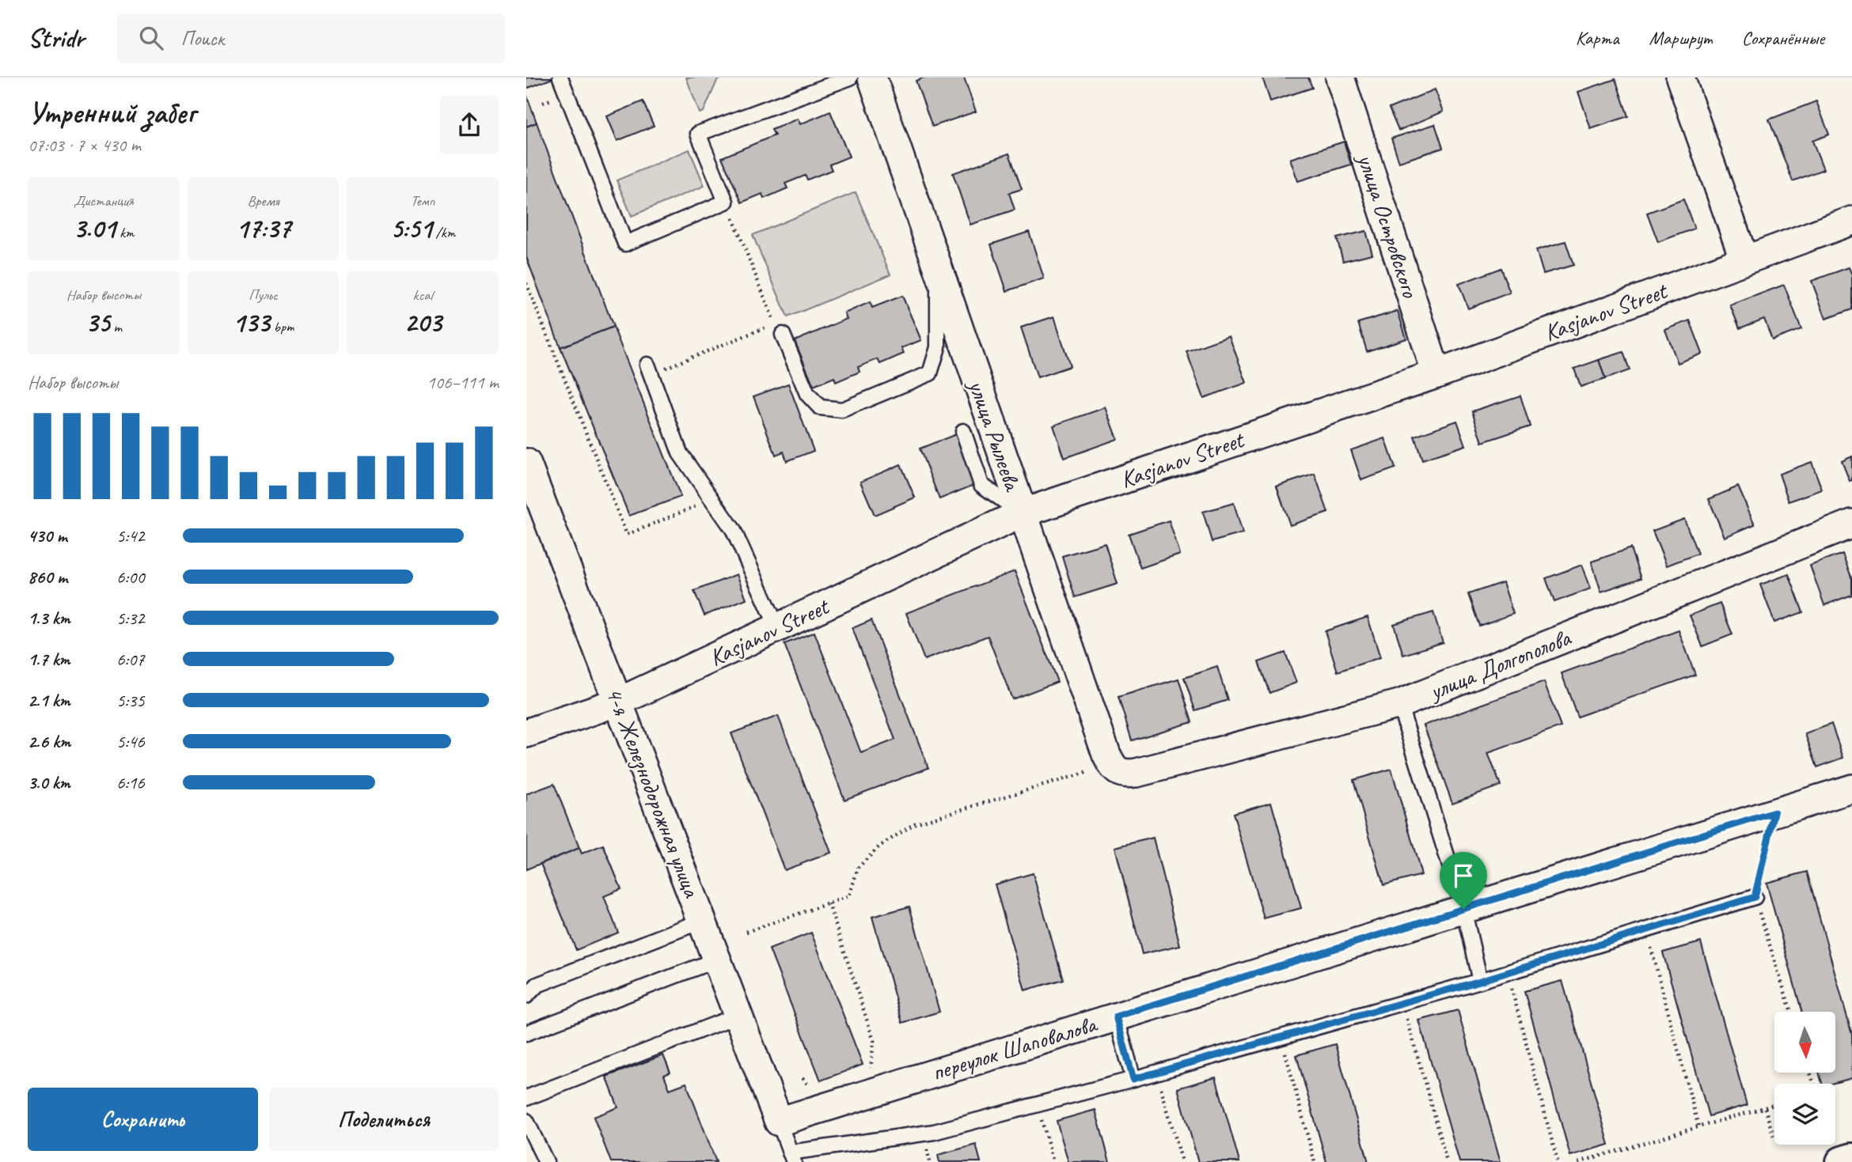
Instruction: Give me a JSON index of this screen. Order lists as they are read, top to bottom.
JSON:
{
  "streets": {
    "street": [
      "улица Островского",
      "Kasjanov Street",
      "улица Рылеева",
      "улица Долгополова",
      "4-я Железнодорожная улица",
      "переулок Шаповалова"
    ]
  },
  "crossings": [
    ["улица Островского", "Kasjanov Street"],
    ["Kasjanov Street", "улица Рылеева"],
    ["Kasjanov Street", "4-я Железнодорожная улица"],
    ["улица Рылеева", "улица Долгополова"],
    ["4-я Железнодорожная улица", "переулок Шаповалова"]
  ],
  "north": "bottom",
  "page": {
    "header": "Stridr",
    "search": "Поиск",
    "nav": ["Карта", "Маршрут", "Сохранённые"],
    "heading": ["Утренний забег", "07:03 · 7 × 430 m"],
    "stats": [
      ["Дистанция", "3.01 km"],
      ["Время", "17:37"],
      ["Темп", "5:51 /km"],
      ["Набор высоты", "35 m"],
      ["Пульс", "133 bpm"],
      ["kcal", "203"]
    ],
    "chart": ["Набор высоты", "106–111 m"],
    "list": [
      {
        "name": "430 m",
        "note": "5:42"
      },
      {
        "name": "860 m",
        "note": "6:00"
      },
      {
        "name": "1.3 km",
        "note": "5:32"
      },
      {
        "name": "1.7 km",
        "note": "6:07"
      },
      {
        "name": "2.1 km",
        "note": "5:35"
      },
      {
        "name": "2.6 km",
        "note": "5:46"
      },
      {
        "name": "3.0 km",
        "note": "6:16"
      }
    ],
    "buttons": ["Сохранить", "Поделиться"]
  }
}
